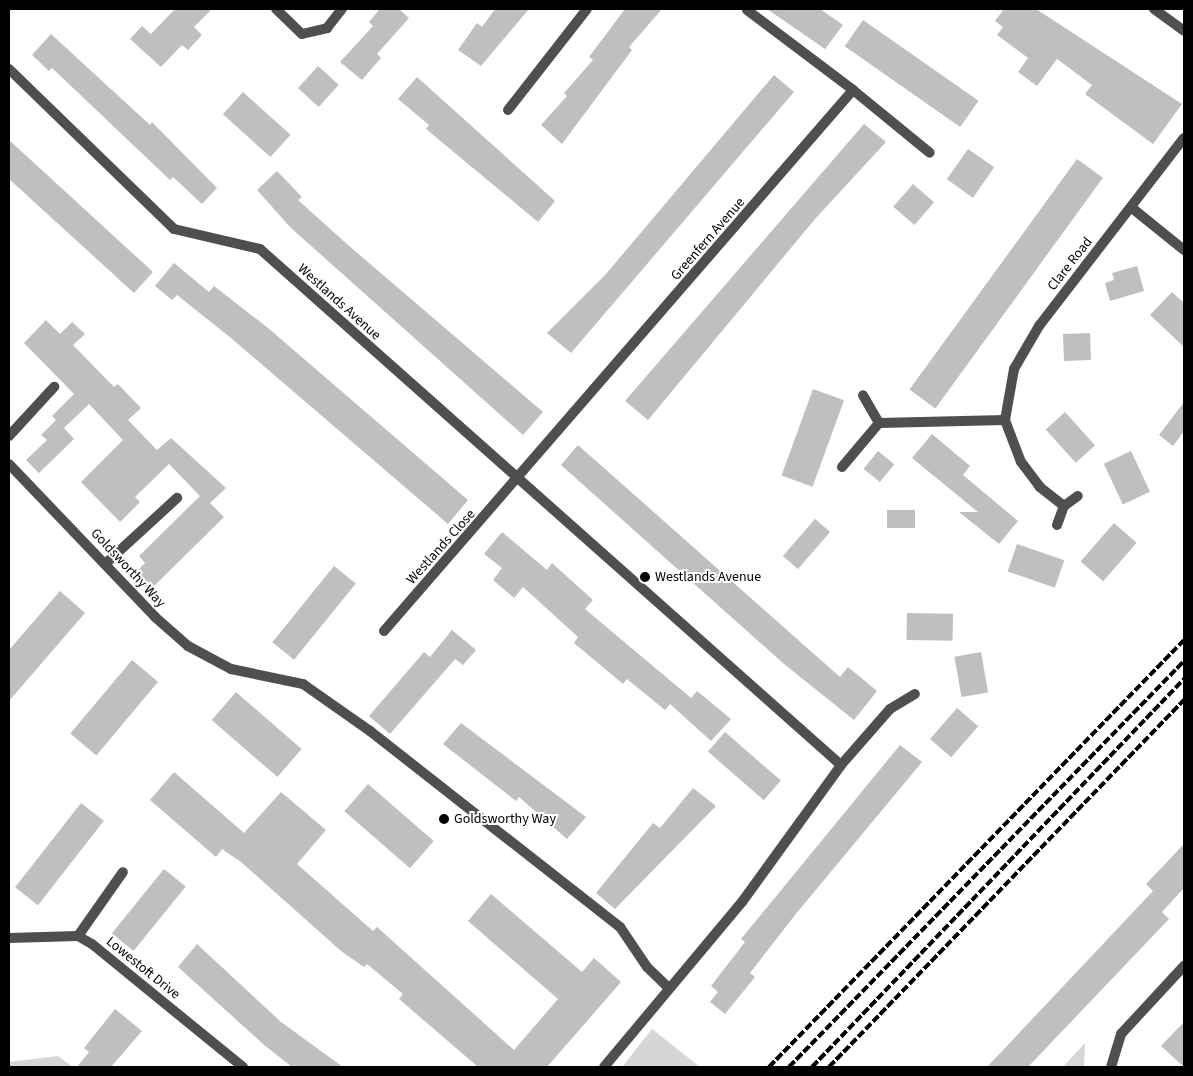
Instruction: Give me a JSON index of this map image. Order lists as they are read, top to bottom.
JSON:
{
  "streets": {
    "street": [
      "Greenfern Avenue",
      "Clare Road",
      "Westlands Avenue",
      "Westlands Close",
      "Goldsworthy Way",
      "Lowestoft Drive"
    ]
  },
  "crossings": [
    ["Greenfern Avenue", "Westlands Avenue"],
    ["Greenfern Avenue", "Westlands Close"],
    ["Westlands Avenue", "Westlands Close"]
  ],
  "places": ["Westlands Avenue", "Goldsworthy Way"]
}
